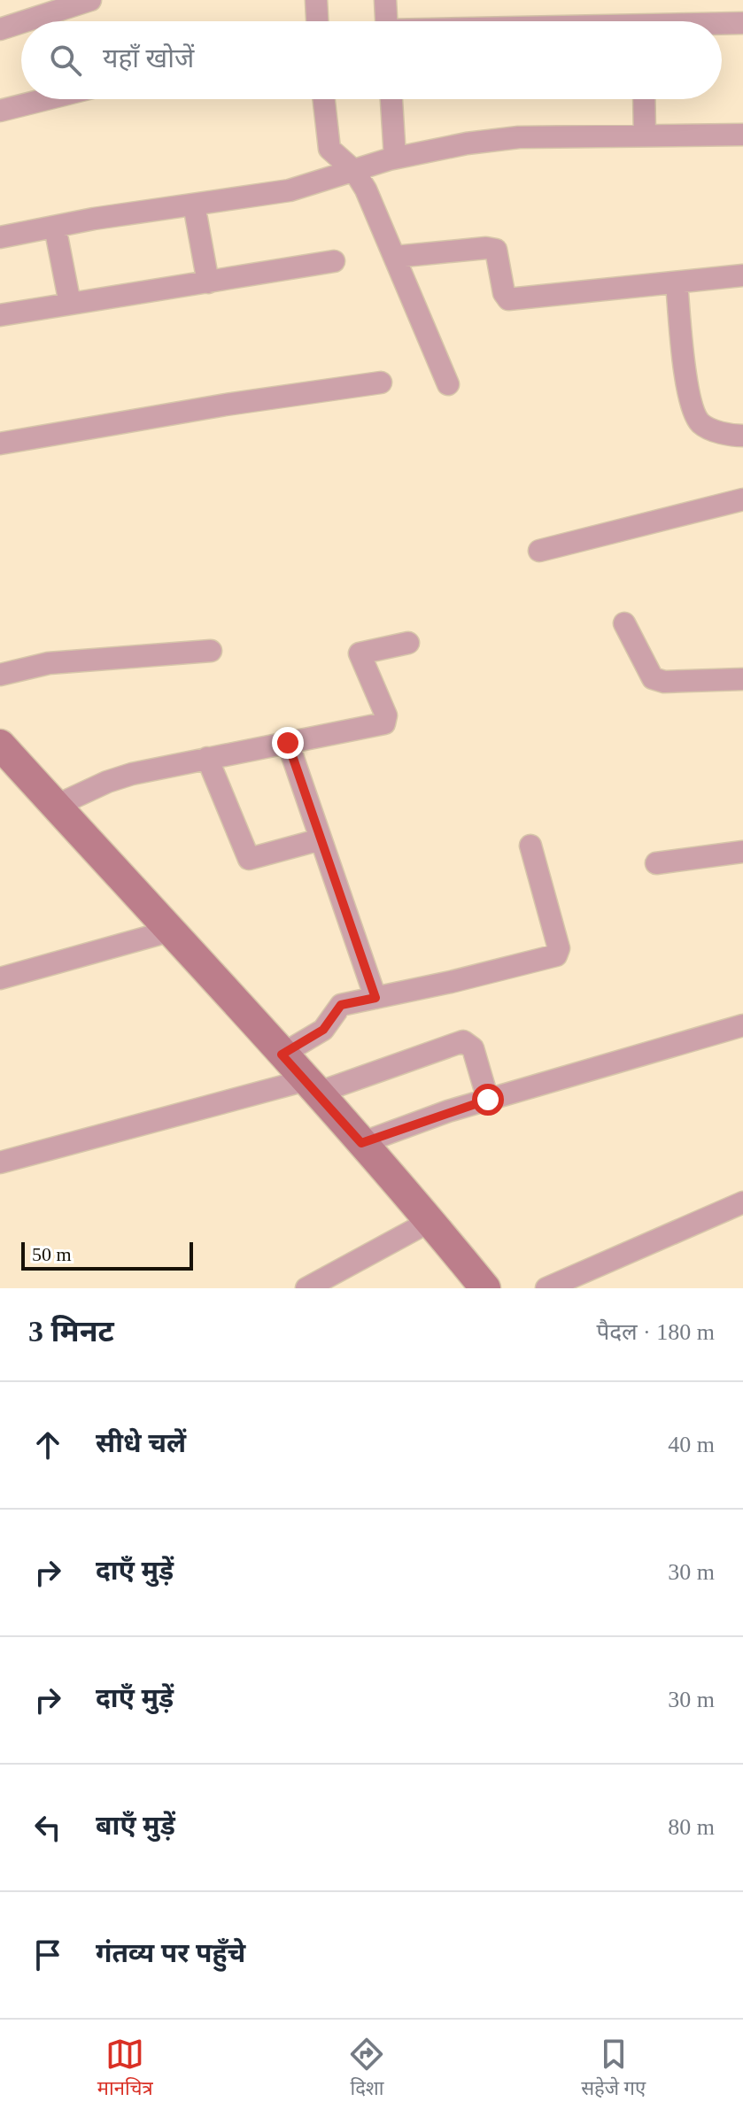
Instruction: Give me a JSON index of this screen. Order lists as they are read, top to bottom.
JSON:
{
  "scale_bar": "50 m",
  "page": {
    "search": "यहाँ खोजें",
    "scale": "50 m",
    "heading": ["3 मिनट", "पैदल · 180 m"],
    "list": [
      ["सीधे चलें", "40 m"],
      ["दाएँ मुड़ें", "30 m"],
      ["दाएँ मुड़ें", "30 m"],
      ["बाएँ मुड़ें", "80 m"],
      "गंतव्य पर पहुँचे"
    ],
    "nav": ["मानचित्र", "दिशा", "सहेजे गए"]
  }
}
